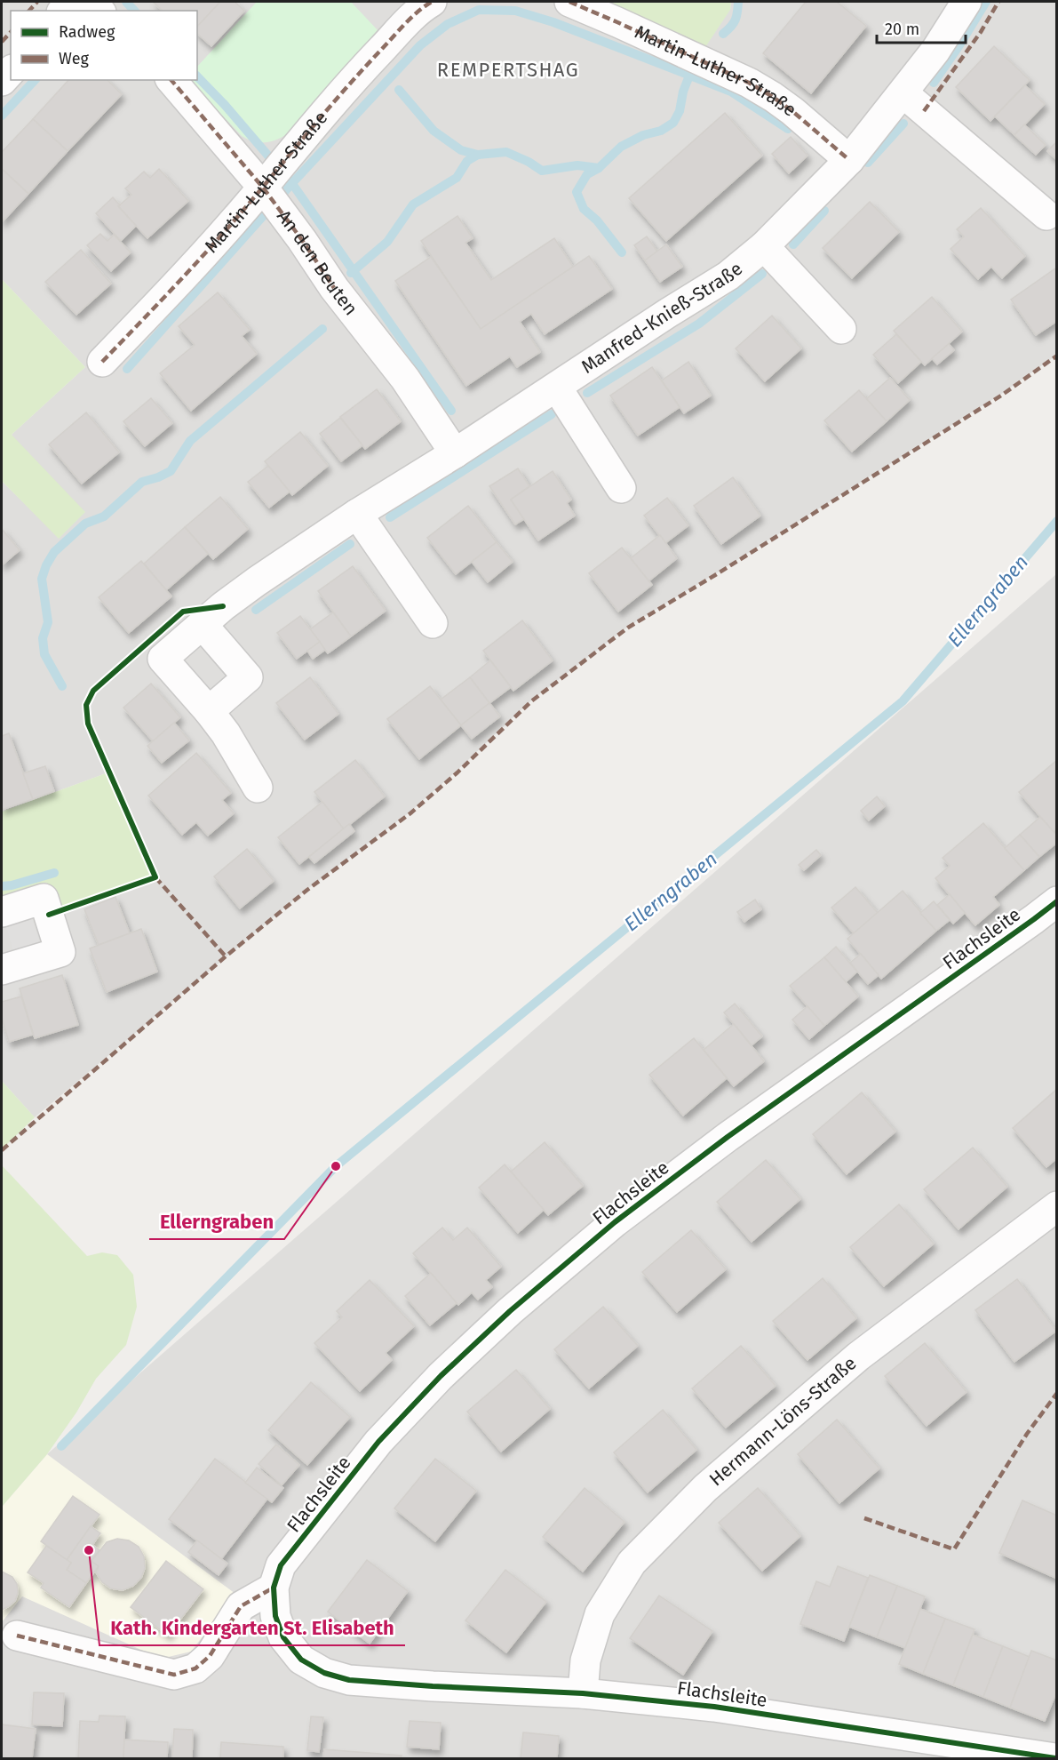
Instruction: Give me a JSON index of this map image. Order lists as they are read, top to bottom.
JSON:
{
  "streets": {
    "street": [
      "Martin-Luther-Straße",
      "An den Beuten",
      "Manfred-Knieß-Straße",
      "Flachsleite",
      "Hermann-Löns-Straße"
    ]
  },
  "crossings": [
    ["Martin-Luther-Straße", "An den Beuten"],
    ["Martin-Luther-Straße", "Manfred-Knieß-Straße"],
    ["An den Beuten", "Manfred-Knieß-Straße"],
    ["Flachsleite", "Hermann-Löns-Straße"]
  ],
  "districts": ["REMPERTSHAG"],
  "water": ["Ellerngraben"],
  "places": ["Ellerngraben", "Kath. Kindergarten St. Elisabeth"],
  "legend": ["Radweg", "Weg"],
  "scale_bar": "20 m"
}
